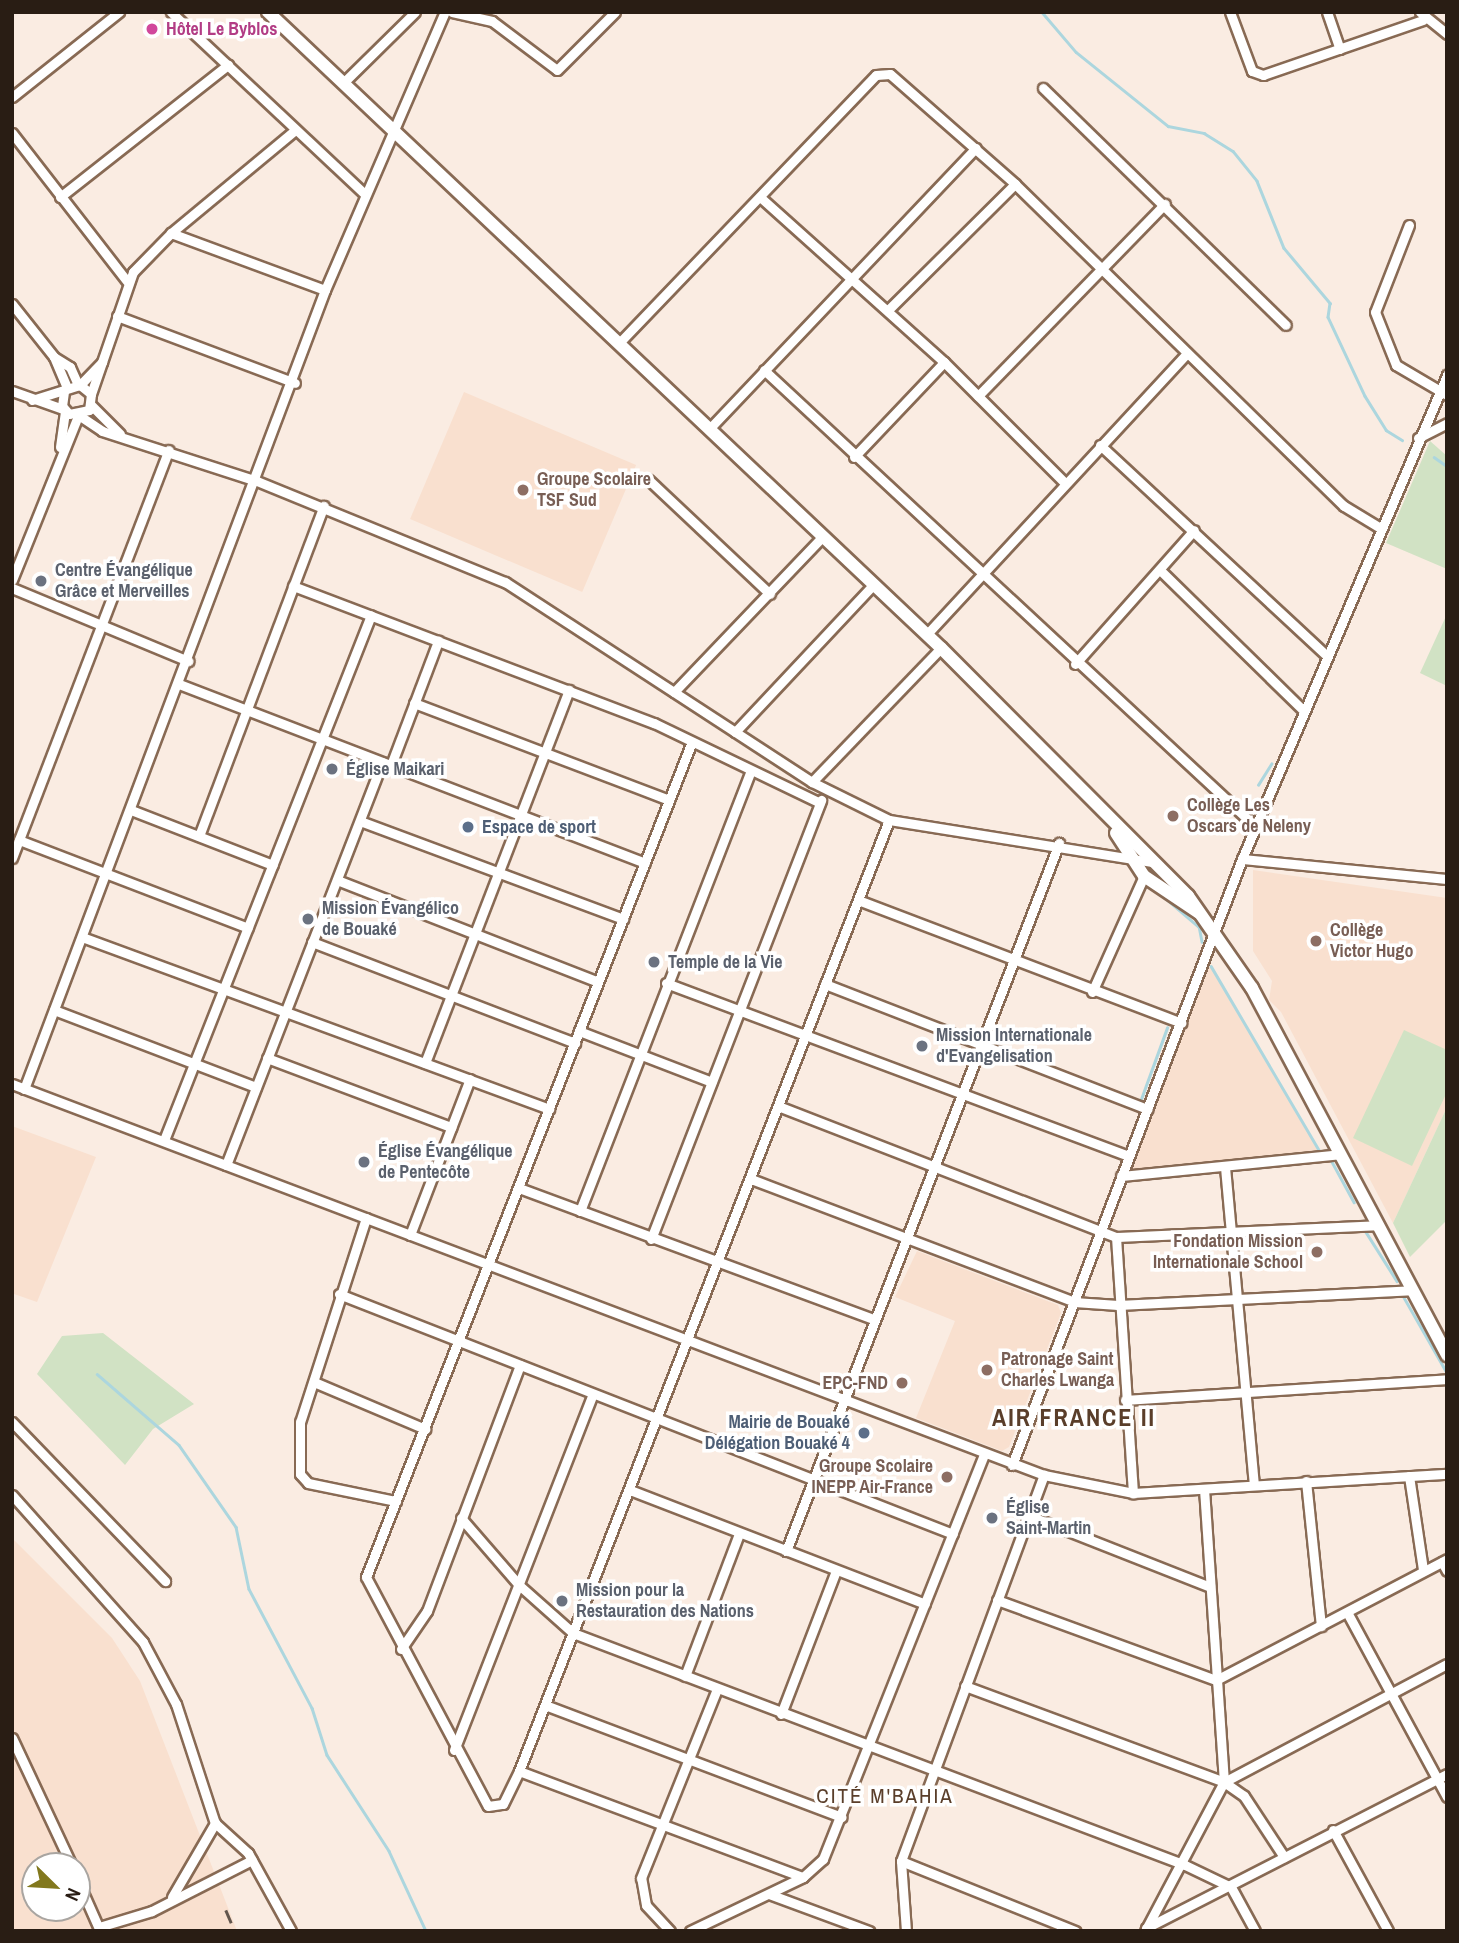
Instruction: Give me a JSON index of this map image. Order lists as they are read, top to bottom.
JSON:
{
  "districts": ["AIR FRANCE II", "CITÉ M'BAHIA"],
  "places": [
    "Hôtel Le Byblos",
    "Groupe Scolaire TSF Sud",
    "Centre Évangélique Grâce et Merveilles",
    "Église Maikari",
    "Collège Les Oscars de Neleny",
    "Espace de sport",
    "Mission Évangélico de Bouaké",
    "Collège Victor Hugo",
    "Temple de la Vie",
    "Mission Internationale d'Evangelisation",
    "Église Évangélique de Pentecôte",
    "Fondation Mission Internationale School",
    "Patronage Saint Charles Lwanga",
    "EPC-FND",
    "Mairie de Bouaké Délégation Bouaké 4",
    "Groupe Scolaire INEPP Air-France",
    "Église Saint-Martin",
    "Mission pour la Restauration des Nations"
  ],
  "north": "bottom right"
}
